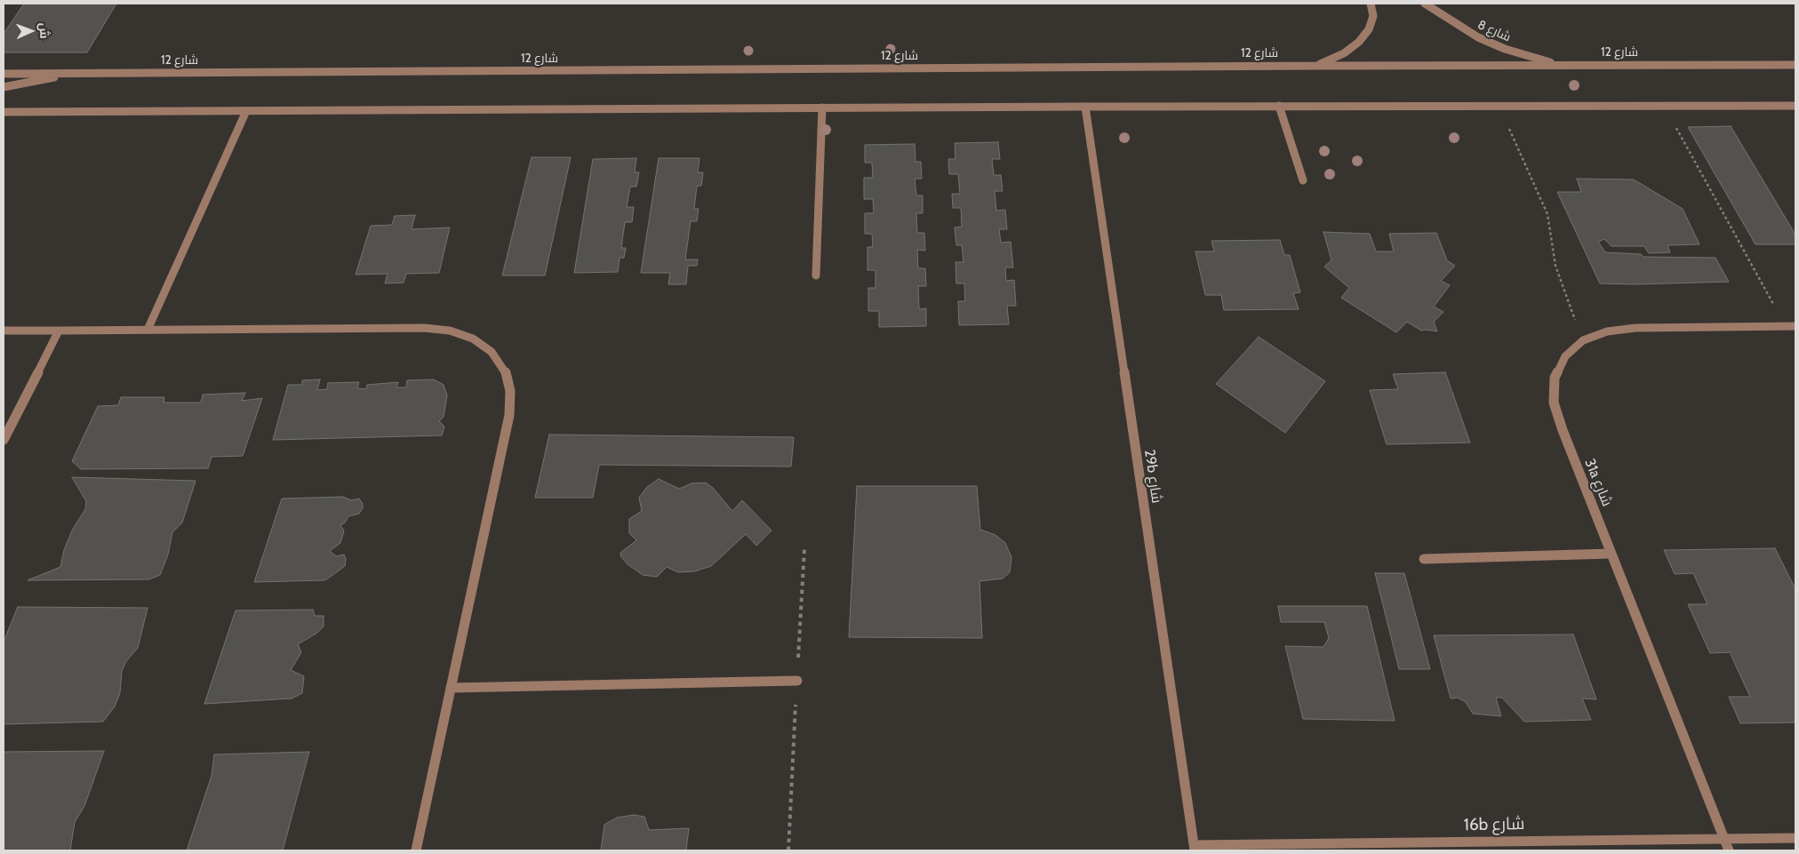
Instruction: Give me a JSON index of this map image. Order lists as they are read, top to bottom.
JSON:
{
  "streets": {
    "street": [
      "شارع 8",
      "شارع 12",
      "29b شارع",
      "31a شارع",
      "16b شارع"
    ]
  },
  "crossings": [
    ["شارع 8", "شارع 12"],
    ["29b شارع", "16b شارع"],
    ["31a شارع", "16b شارع"]
  ],
  "north": "right"
}
